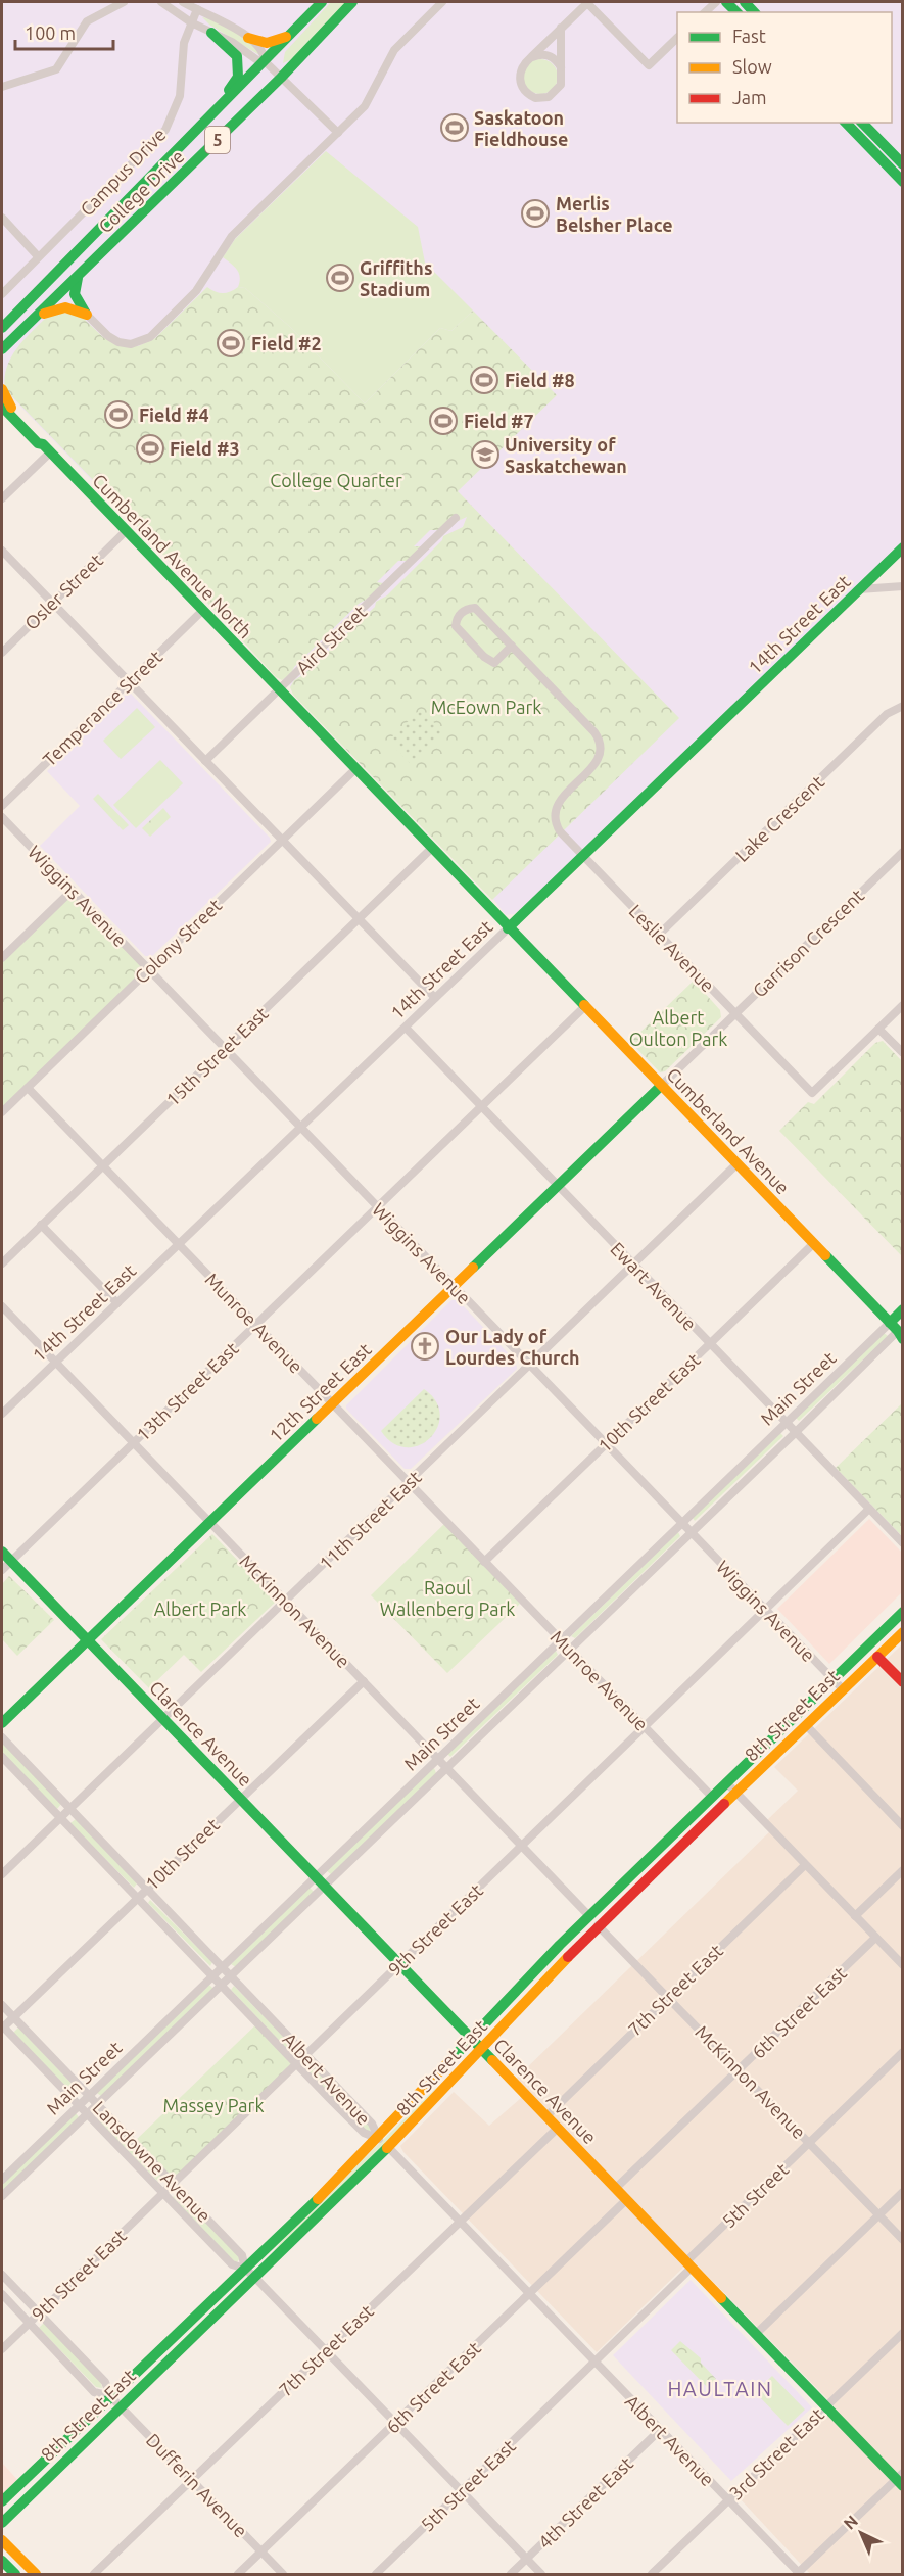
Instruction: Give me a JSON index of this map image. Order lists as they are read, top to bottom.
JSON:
{
  "streets": {
    "main road": [
      "5",
      "College Drive",
      "Cumberland Avenue North",
      "14th Street East",
      "Cumberland Avenue",
      "Main Street",
      "12th Street East",
      "8th Street East",
      "Clarence Avenue"
    ],
    "street": [
      "Campus Drive",
      "Osler Street",
      "Aird Street",
      "Temperance Street",
      "Lake Crescent",
      "Wiggins Avenue",
      "Colony Street",
      "Garrison Crescent",
      "Leslie Avenue",
      "15th Street East",
      "Ewart Avenue",
      "Munroe Avenue",
      "13th Street East",
      "10th Street East",
      "11th Street East",
      "McKinnon Avenue",
      "10th Street",
      "9th Street East",
      "7th Street East",
      "6th Street East",
      "Albert Avenue",
      "Lansdowne Avenue",
      "5th Street",
      "3rd Street East",
      "Dufferin Avenue",
      "5th Street East",
      "4th Street East"
    ]
  },
  "crossings": [
    ["Cumberland Avenue North", "Osler Street"],
    ["Cumberland Avenue North", "Aird Street"],
    ["Cumberland Avenue North", "Temperance Street"],
    ["Cumberland Avenue North", "Colony Street"],
    ["Cumberland Avenue North", "Cumberland Avenue"],
    ["14th Street East", "Wiggins Avenue"],
    ["14th Street East", "Leslie Avenue"],
    ["14th Street East", "Cumberland Avenue"],
    ["14th Street East", "Ewart Avenue"],
    ["14th Street East", "Munroe Avenue"],
    ["14th Street East", "McKinnon Avenue"],
    ["Lake Crescent", "Leslie Avenue"],
    ["Wiggins Avenue", "Colony Street"],
    ["Wiggins Avenue", "15th Street East"],
    ["Wiggins Avenue", "Main Street"],
    ["Wiggins Avenue", "13th Street East"],
    ["Wiggins Avenue", "12th Street East"],
    ["Wiggins Avenue", "10th Street East"],
    ["Wiggins Avenue", "11th Street East"],
    ["Wiggins Avenue", "8th Street East"],
    ["Wiggins Avenue", "9th Street East"],
    ["Colony Street", "Cumberland Avenue"],
    ["Colony Street", "Munroe Avenue"],
    ["Garrison Crescent", "Leslie Avenue"],
    ["Garrison Crescent", "Cumberland Avenue"],
    ["Garrison Crescent", "12th Street East"],
    ["15th Street East", "Cumberland Avenue"],
    ["15th Street East", "Munroe Avenue"],
    ["Cumberland Avenue", "Main Street"],
    ["Cumberland Avenue", "13th Street East"],
    ["Cumberland Avenue", "12th Street East"],
    ["Cumberland Avenue", "10th Street East"],
    ["Cumberland Avenue", "11th Street East"],
    ["Ewart Avenue", "Main Street"],
    ["Ewart Avenue", "13th Street East"],
    ["Ewart Avenue", "12th Street East"],
    ["Ewart Avenue", "10th Street East"],
    ["Ewart Avenue", "11th Street East"],
    ["Ewart Avenue", "9th Street East"],
    ["Munroe Avenue", "Main Street"],
    ["Munroe Avenue", "13th Street East"],
    ["Munroe Avenue", "12th Street East"],
    ["Munroe Avenue", "10th Street East"],
    ["Munroe Avenue", "11th Street East"],
    ["Munroe Avenue", "8th Street East"],
    ["Munroe Avenue", "9th Street East"],
    ["Main Street", "McKinnon Avenue"],
    ["Main Street", "Clarence Avenue"],
    ["Main Street", "Albert Avenue"],
    ["Main Street", "Lansdowne Avenue"],
    ["13th Street East", "McKinnon Avenue"],
    ["13th Street East", "Clarence Avenue"],
    ["12th Street East", "McKinnon Avenue"],
    ["12th Street East", "Clarence Avenue"],
    ["11th Street East", "McKinnon Avenue"],
    ["11th Street East", "Clarence Avenue"],
    ["11th Street East", "Albert Avenue"],
    ["McKinnon Avenue", "8th Street East"],
    ["McKinnon Avenue", "10th Street"],
    ["McKinnon Avenue", "9th Street East"],
    ["McKinnon Avenue", "7th Street East"],
    ["McKinnon Avenue", "6th Street East"],
    ["McKinnon Avenue", "5th Street"],
    ["8th Street East", "Clarence Avenue"],
    ["8th Street East", "Albert Avenue"],
    ["8th Street East", "Lansdowne Avenue"],
    ["8th Street East", "Dufferin Avenue"],
    ["Clarence Avenue", "10th Street"],
    ["Clarence Avenue", "9th Street East"],
    ["Clarence Avenue", "7th Street East"],
    ["Clarence Avenue", "6th Street East"],
    ["Clarence Avenue", "5th Street"],
    ["Clarence Avenue", "3rd Street East"],
    ["10th Street", "Albert Avenue"],
    ["10th Street", "Lansdowne Avenue"],
    ["9th Street East", "Albert Avenue"],
    ["9th Street East", "Lansdowne Avenue"],
    ["9th Street East", "Dufferin Avenue"],
    ["7th Street East", "Albert Avenue"],
    ["7th Street East", "Lansdowne Avenue"],
    ["7th Street East", "Dufferin Avenue"],
    ["6th Street East", "Albert Avenue"],
    ["6th Street East", "Lansdowne Avenue"],
    ["6th Street East", "Dufferin Avenue"],
    ["Albert Avenue", "5th Street"],
    ["Albert Avenue", "3rd Street East"],
    ["Albert Avenue", "4th Street East"],
    ["Lansdowne Avenue", "5th Street East"],
    ["Lansdowne Avenue", "4th Street East"],
    ["5th Street", "5th Street East"]
  ],
  "districts": ["HAULTAIN"],
  "parks": [
    "College Quarter",
    "McEown Park",
    "Albert Oulton Park",
    "Raoul Wallenberg Park",
    "Albert Park",
    "Massey Park"
  ],
  "places": {
    "sports": [
      "Saskatoon Fieldhouse",
      "Merlis Belsher Place",
      "Griffiths Stadium",
      "Field #2",
      "Field #8",
      "Field #4",
      "Field #7",
      "Field #3"
    ],
    "school or university": ["University of Saskatchewan"],
    "church": ["Our Lady of Lourdes Church"]
  },
  "legend": ["Fast", "Slow", "Jam"],
  "scale_bar": "100 m",
  "north": "top left"
}
